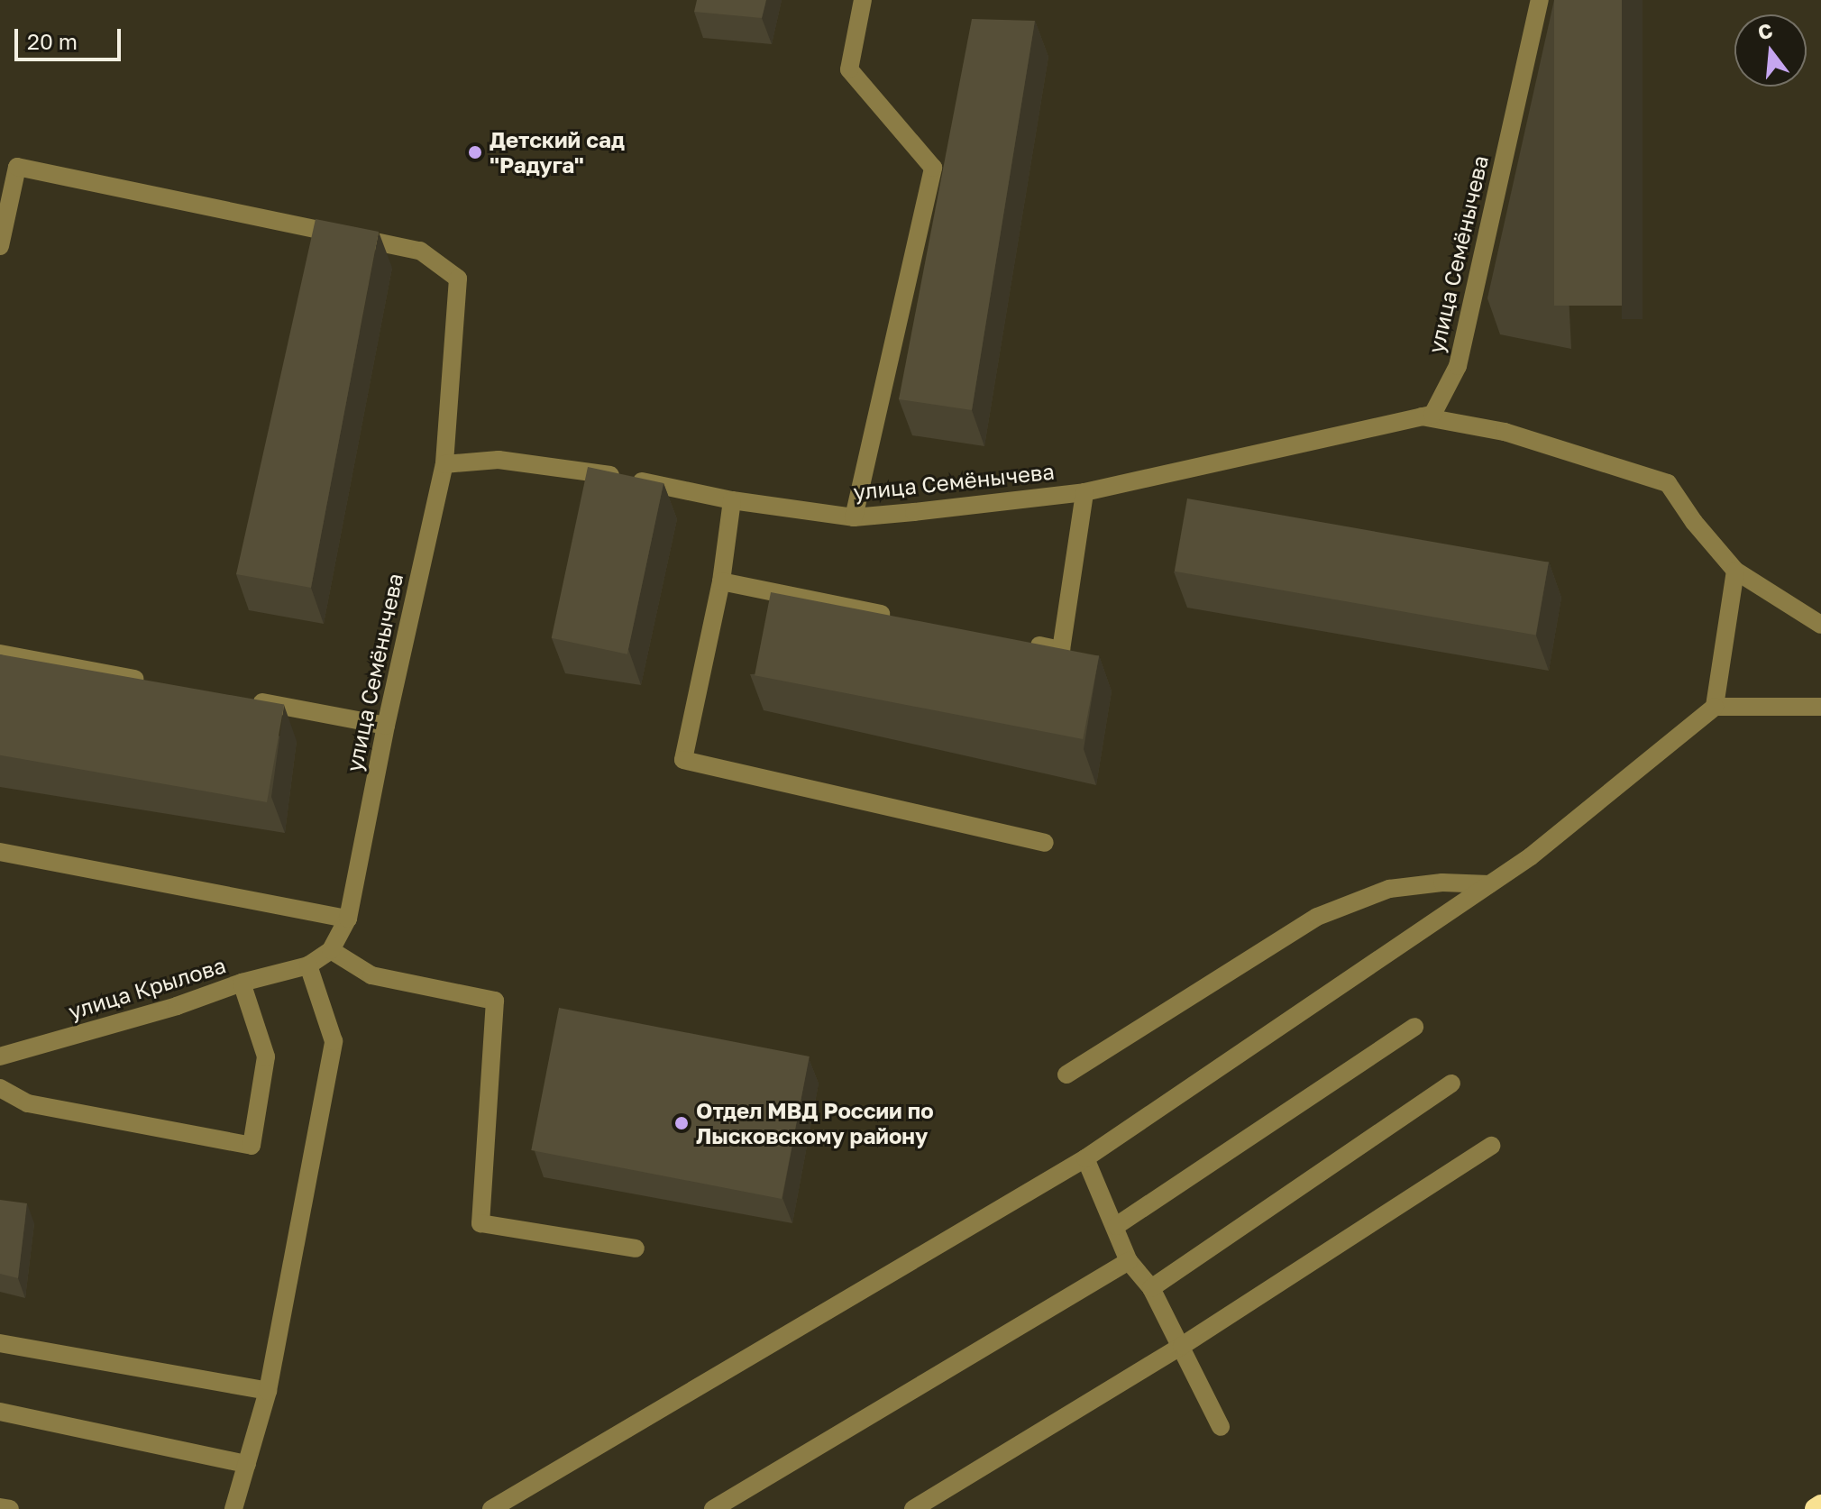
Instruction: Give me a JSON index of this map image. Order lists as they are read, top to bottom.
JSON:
{
  "streets": {
    "street": ["улица Семёнычева", "улица Крылова"]
  },
  "crossings": [
    ["улица Семёнычева", "улица Крылова"]
  ],
  "places": ["Детский сад \"Радуга\"", "Отдел МВД России по Лысковскому району"],
  "scale_bar": "20 m",
  "north": "top"
}
